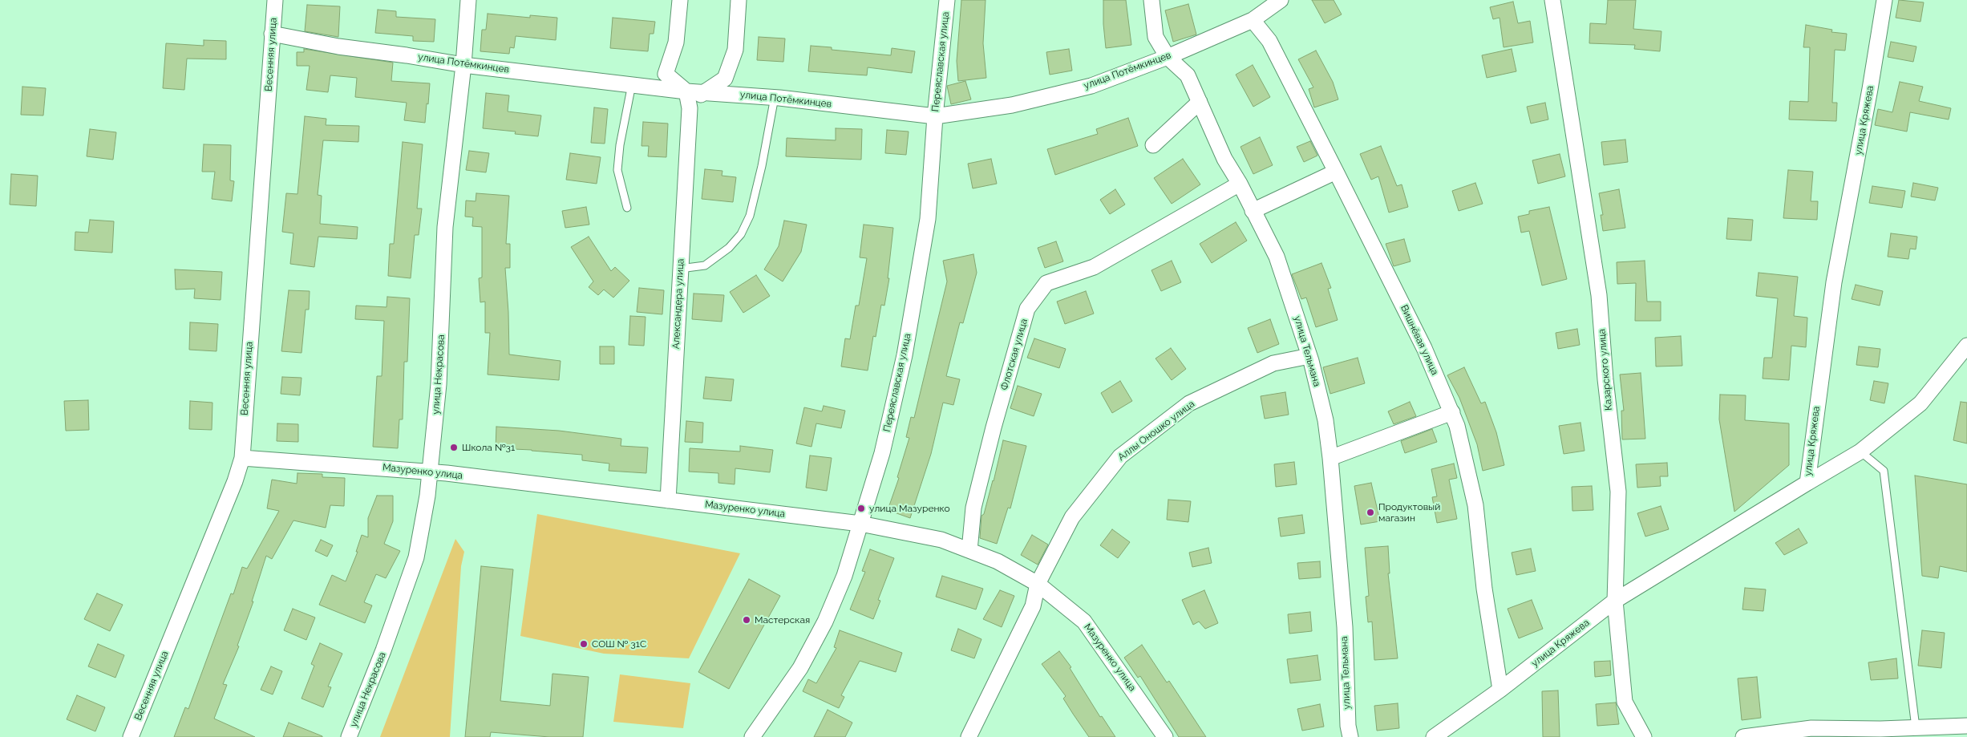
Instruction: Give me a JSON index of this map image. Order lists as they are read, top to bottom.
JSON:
{
  "streets": {
    "street": [
      "Весенняя улица",
      "Переяславская улица",
      "улица Потёмкинцев",
      "улица Кряжева",
      "Александера улица",
      "Вишнёвая улица",
      "улица Тельмана",
      "Флотская улица",
      "Казарского улица",
      "улица Некрасова",
      "Аллы Оношко улица",
      "Мазуренко улица"
    ]
  },
  "crossings": [
    ["Весенняя улица", "улица Потёмкинцев"],
    ["Весенняя улица", "Мазуренко улица"],
    ["Переяславская улица", "улица Потёмкинцев"],
    ["Переяславская улица", "Мазуренко улица"],
    ["улица Потёмкинцев", "Александера улица"],
    ["улица Потёмкинцев", "Вишнёвая улица"],
    ["улица Потёмкинцев", "улица Тельмана"],
    ["улица Потёмкинцев", "улица Некрасова"],
    ["улица Кряжева", "Вишнёвая улица"],
    ["улица Кряжева", "Казарского улица"],
    ["Александера улица", "Мазуренко улица"],
    ["улица Тельмана", "Флотская улица"],
    ["улица Тельмана", "Аллы Оношко улица"],
    ["Флотская улица", "Мазуренко улица"],
    ["улица Некрасова", "Мазуренко улица"],
    ["Аллы Оношко улица", "Мазуренко улица"]
  ],
  "places": [
    "Школа №31",
    "улица Мазуренко",
    "Продуктовый магазин",
    "Мастерская",
    "СОШ № 31С"
  ]
}
